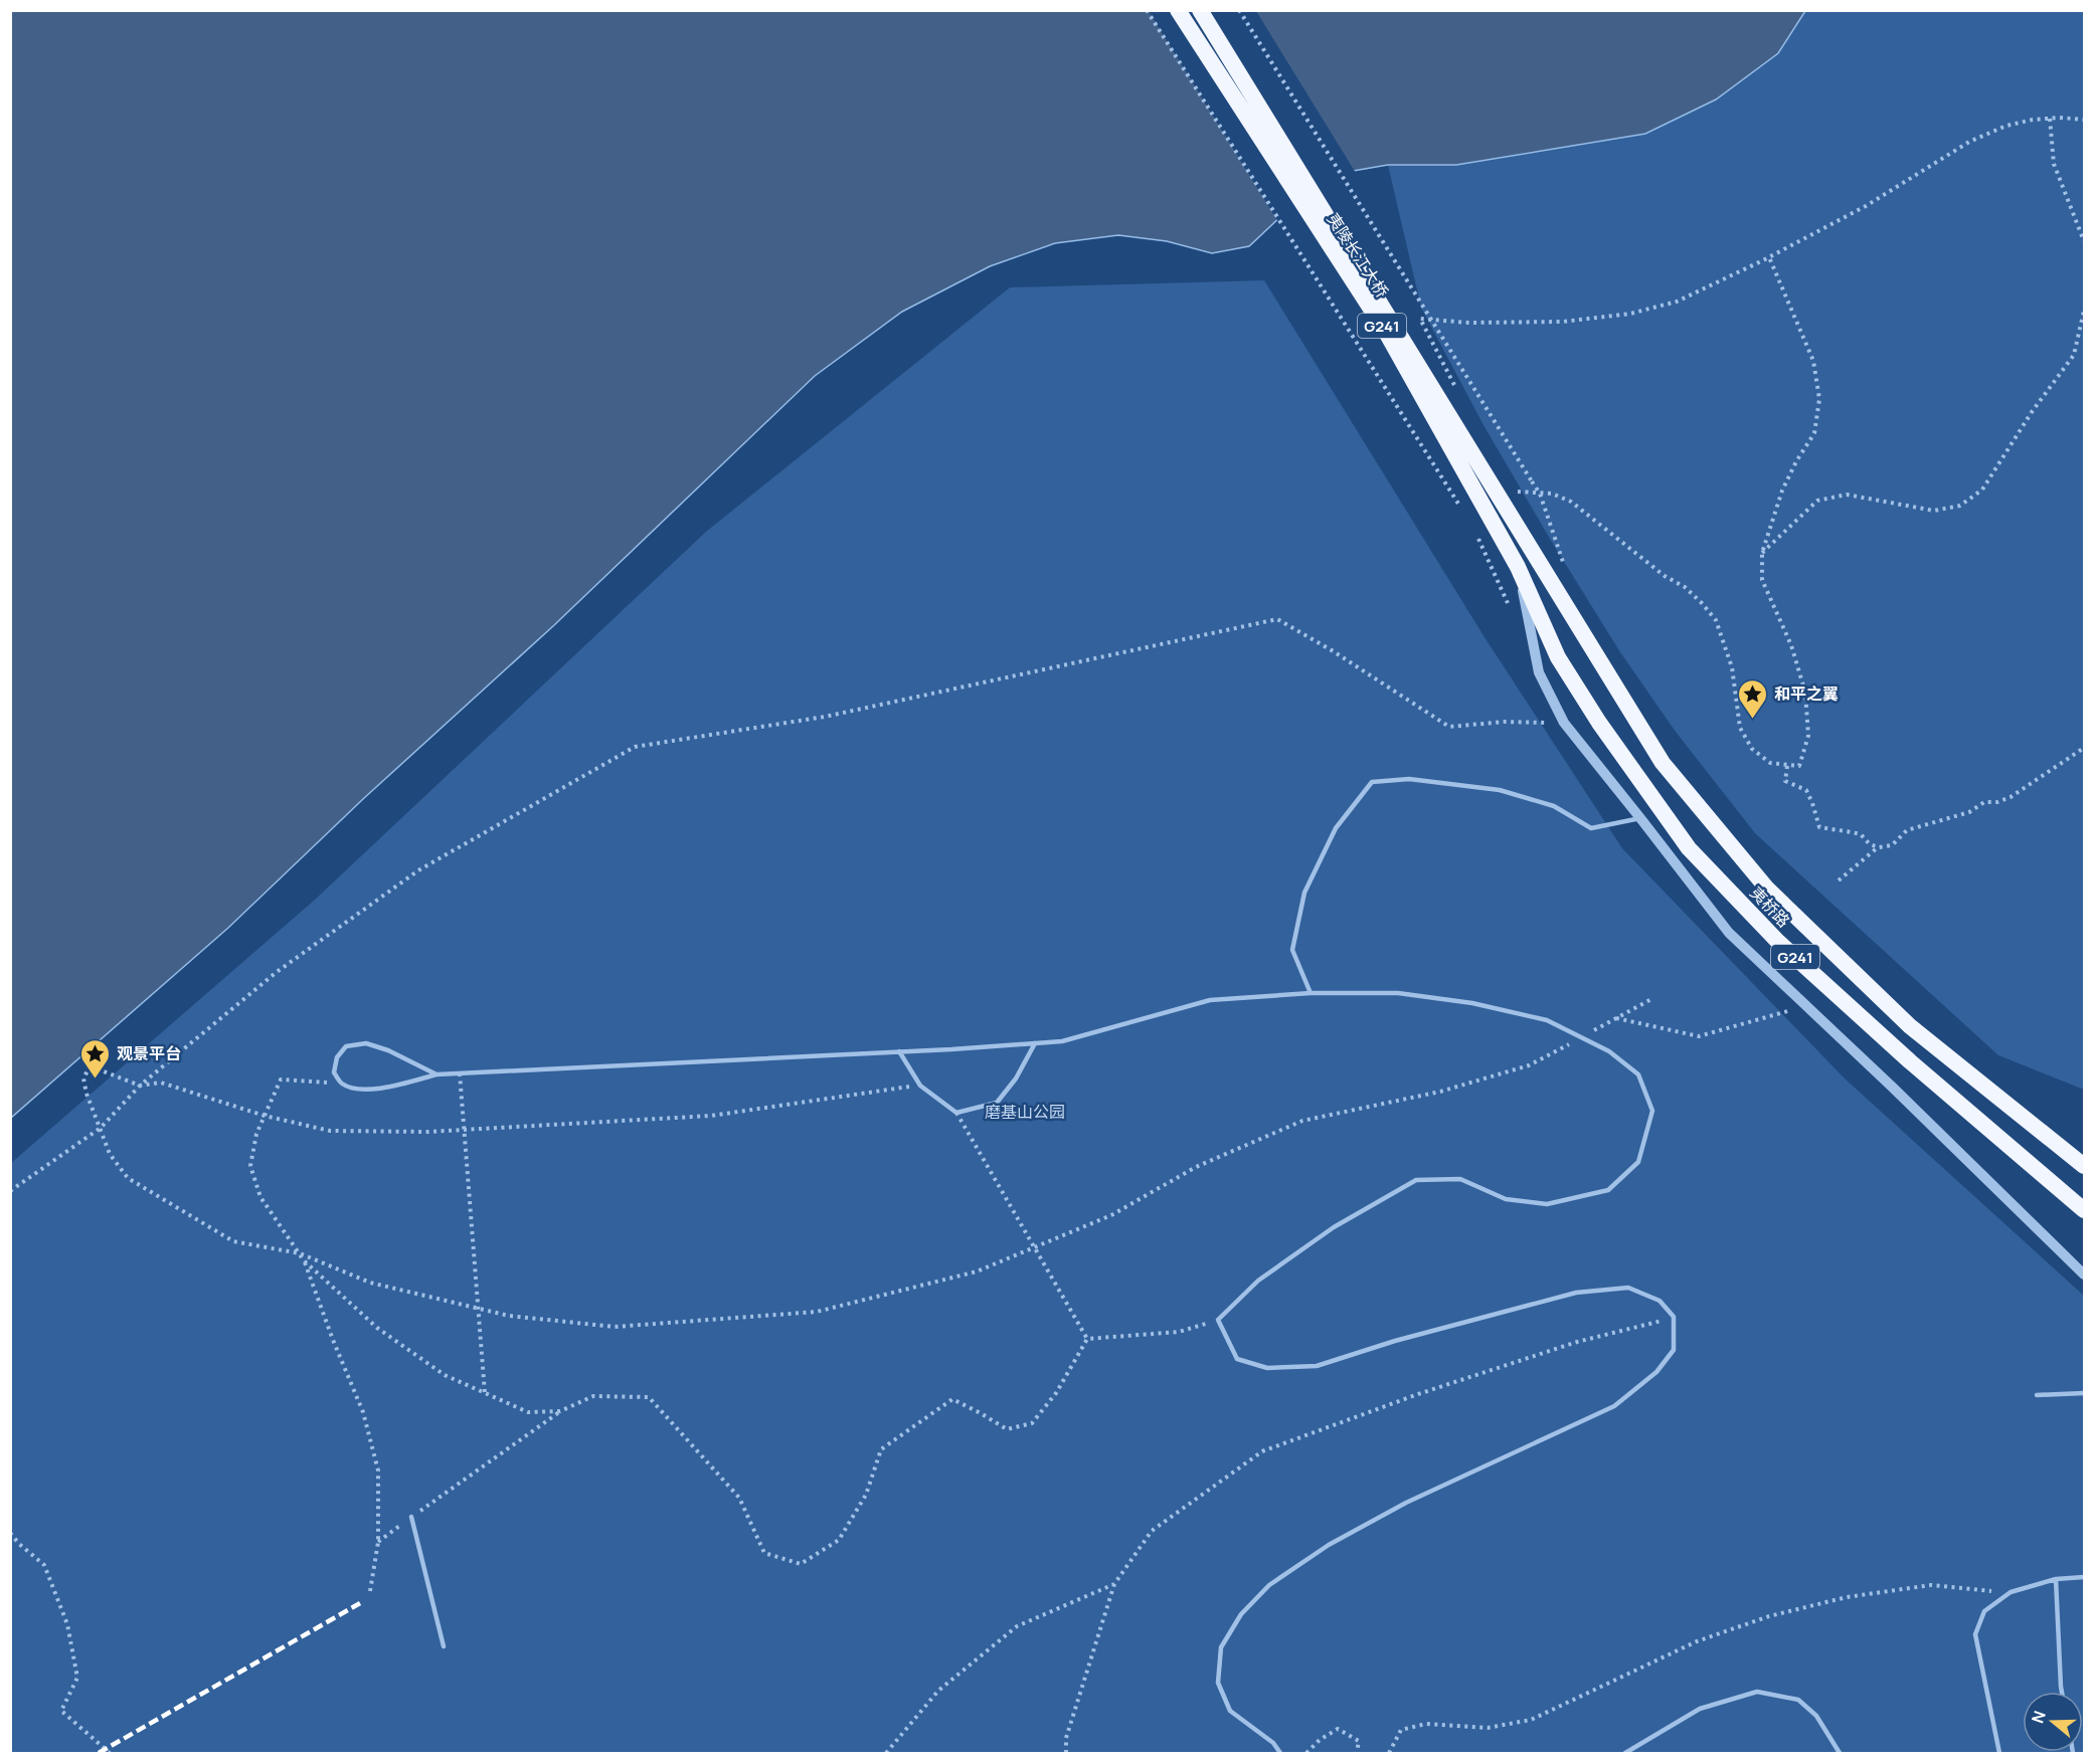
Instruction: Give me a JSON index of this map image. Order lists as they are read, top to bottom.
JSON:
{
  "streets": {
    "highway": ["夷陵长江大桥", "G241", "夷桥路"]
  },
  "crossings": [
    ["夷陵长江大桥", "夷桥路"]
  ],
  "parks": ["磨基山公园"],
  "places": {
    "place": ["和平之翼", "观景平台"]
  },
  "north": "left"
}
